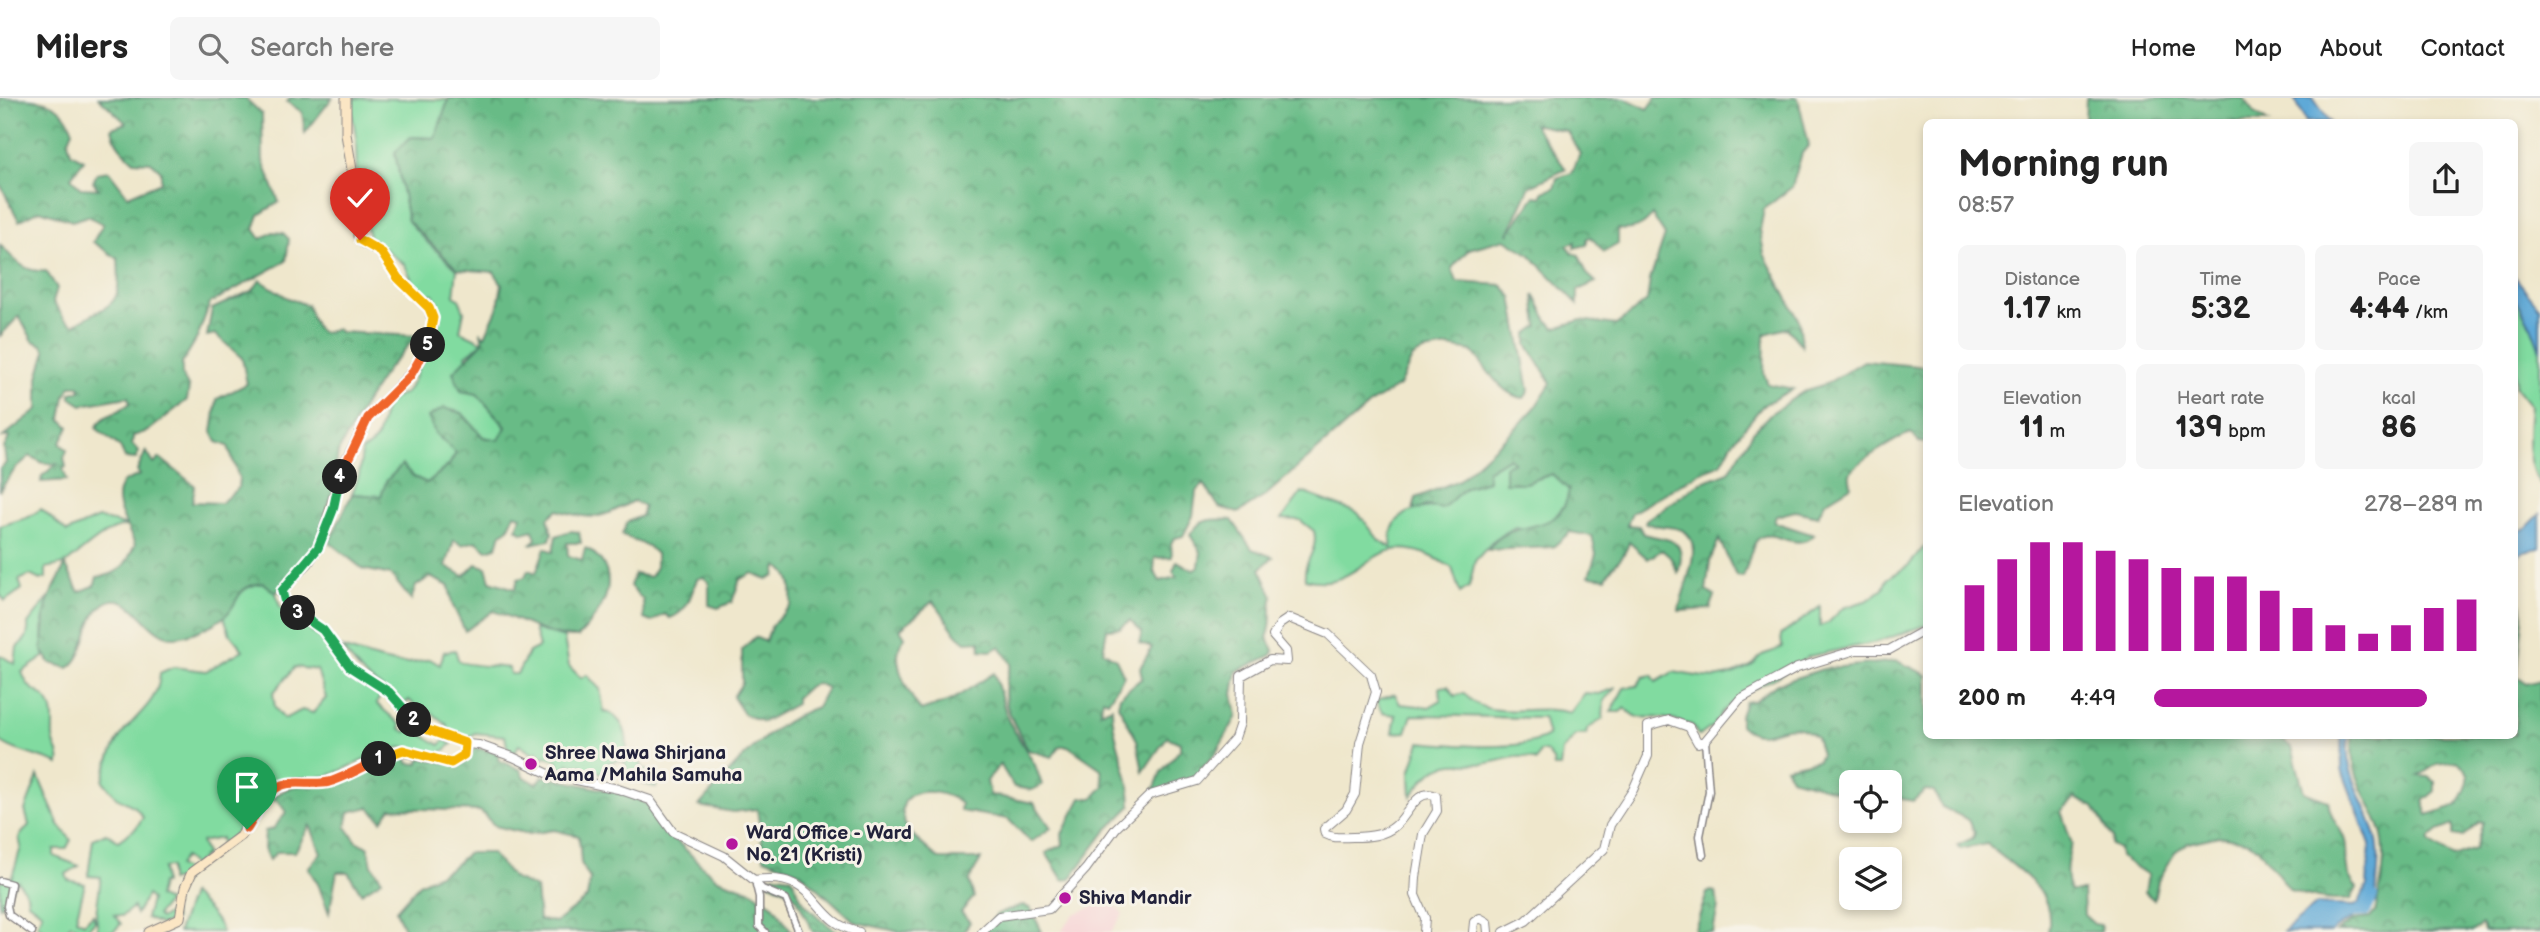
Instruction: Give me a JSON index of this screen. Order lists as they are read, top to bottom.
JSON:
{
  "places": ["Shree Nawa Shirjana Aama /Mahila Samuha", "Ward Office - Ward No. 21 (Kristi)", "Shiva Mandir"],
  "page": {
    "header": "Milers",
    "search": "Search here",
    "nav": [
      "Home",
      "Map",
      "About",
      "Contact"
    ],
    "heading": ["Morning run", "08:57"],
    "stats": [
      ["Distance", "1.17 km"],
      ["Time", "5:32"],
      ["Pace", "4:44 /km"],
      ["Elevation", "11 m"],
      ["Heart rate", "139 bpm"],
      ["kcal", "86"]
    ],
    "pins": [
      "5",
      "4",
      "3",
      "2",
      "1"
    ],
    "chart": ["Elevation", "278–289 m"],
    "list": [
      {
        "name": "200 m",
        "note": "4:49"
      }
    ]
  }
}
